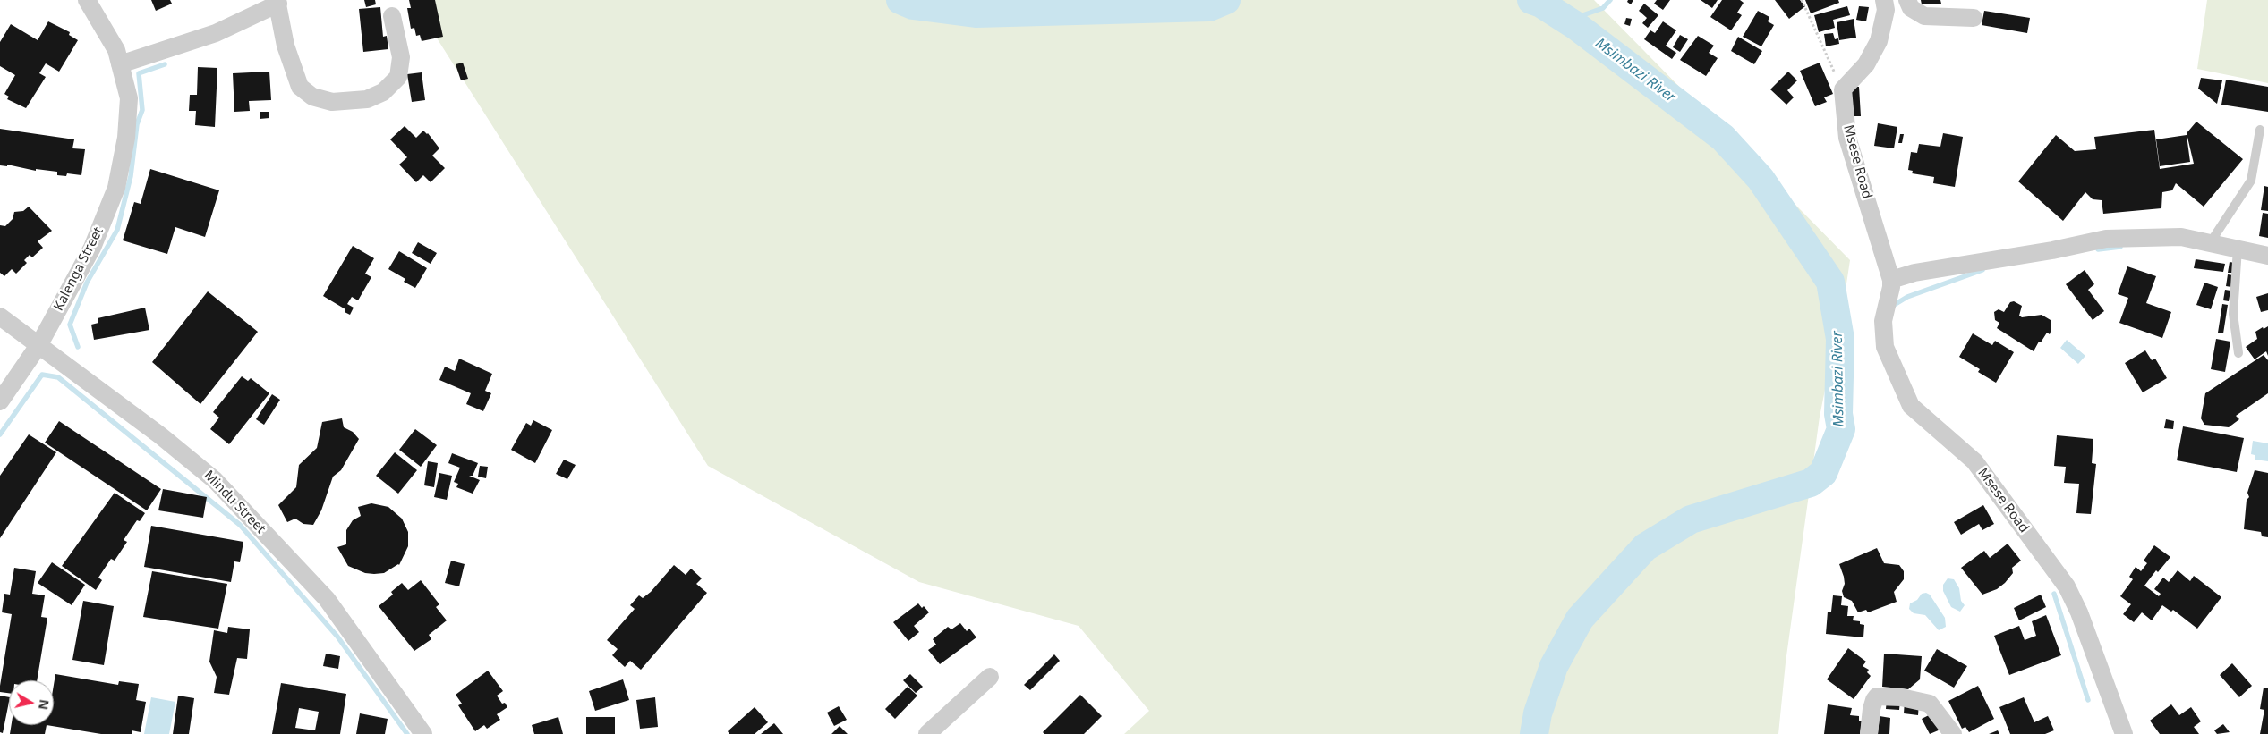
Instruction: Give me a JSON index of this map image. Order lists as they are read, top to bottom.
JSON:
{
  "streets": {
    "street": ["Msese Road", "Kalenga Street", "Mindu Street"]
  },
  "crossings": [
    ["Kalenga Street", "Mindu Street"]
  ],
  "water": ["Msimbazi River"],
  "north": "right"
}
